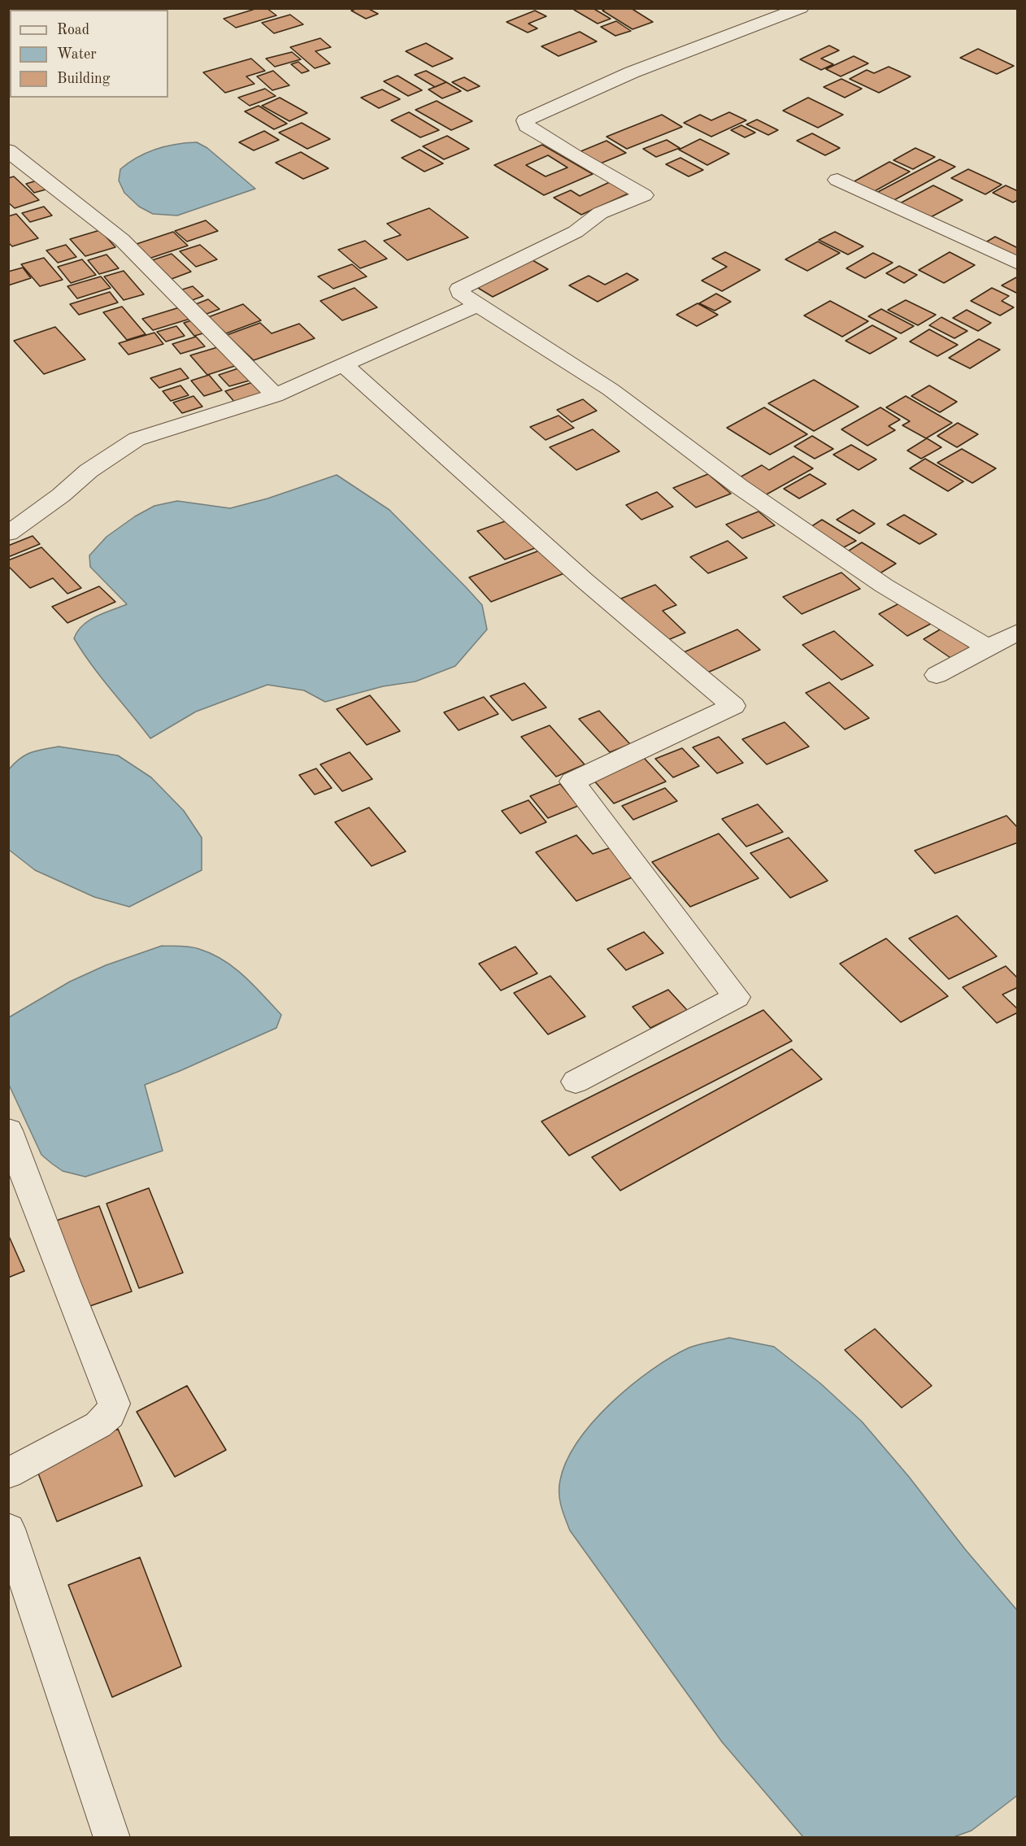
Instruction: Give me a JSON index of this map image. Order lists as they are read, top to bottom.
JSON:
{
  "legend": ["Road", "Water", "Building"]
}
